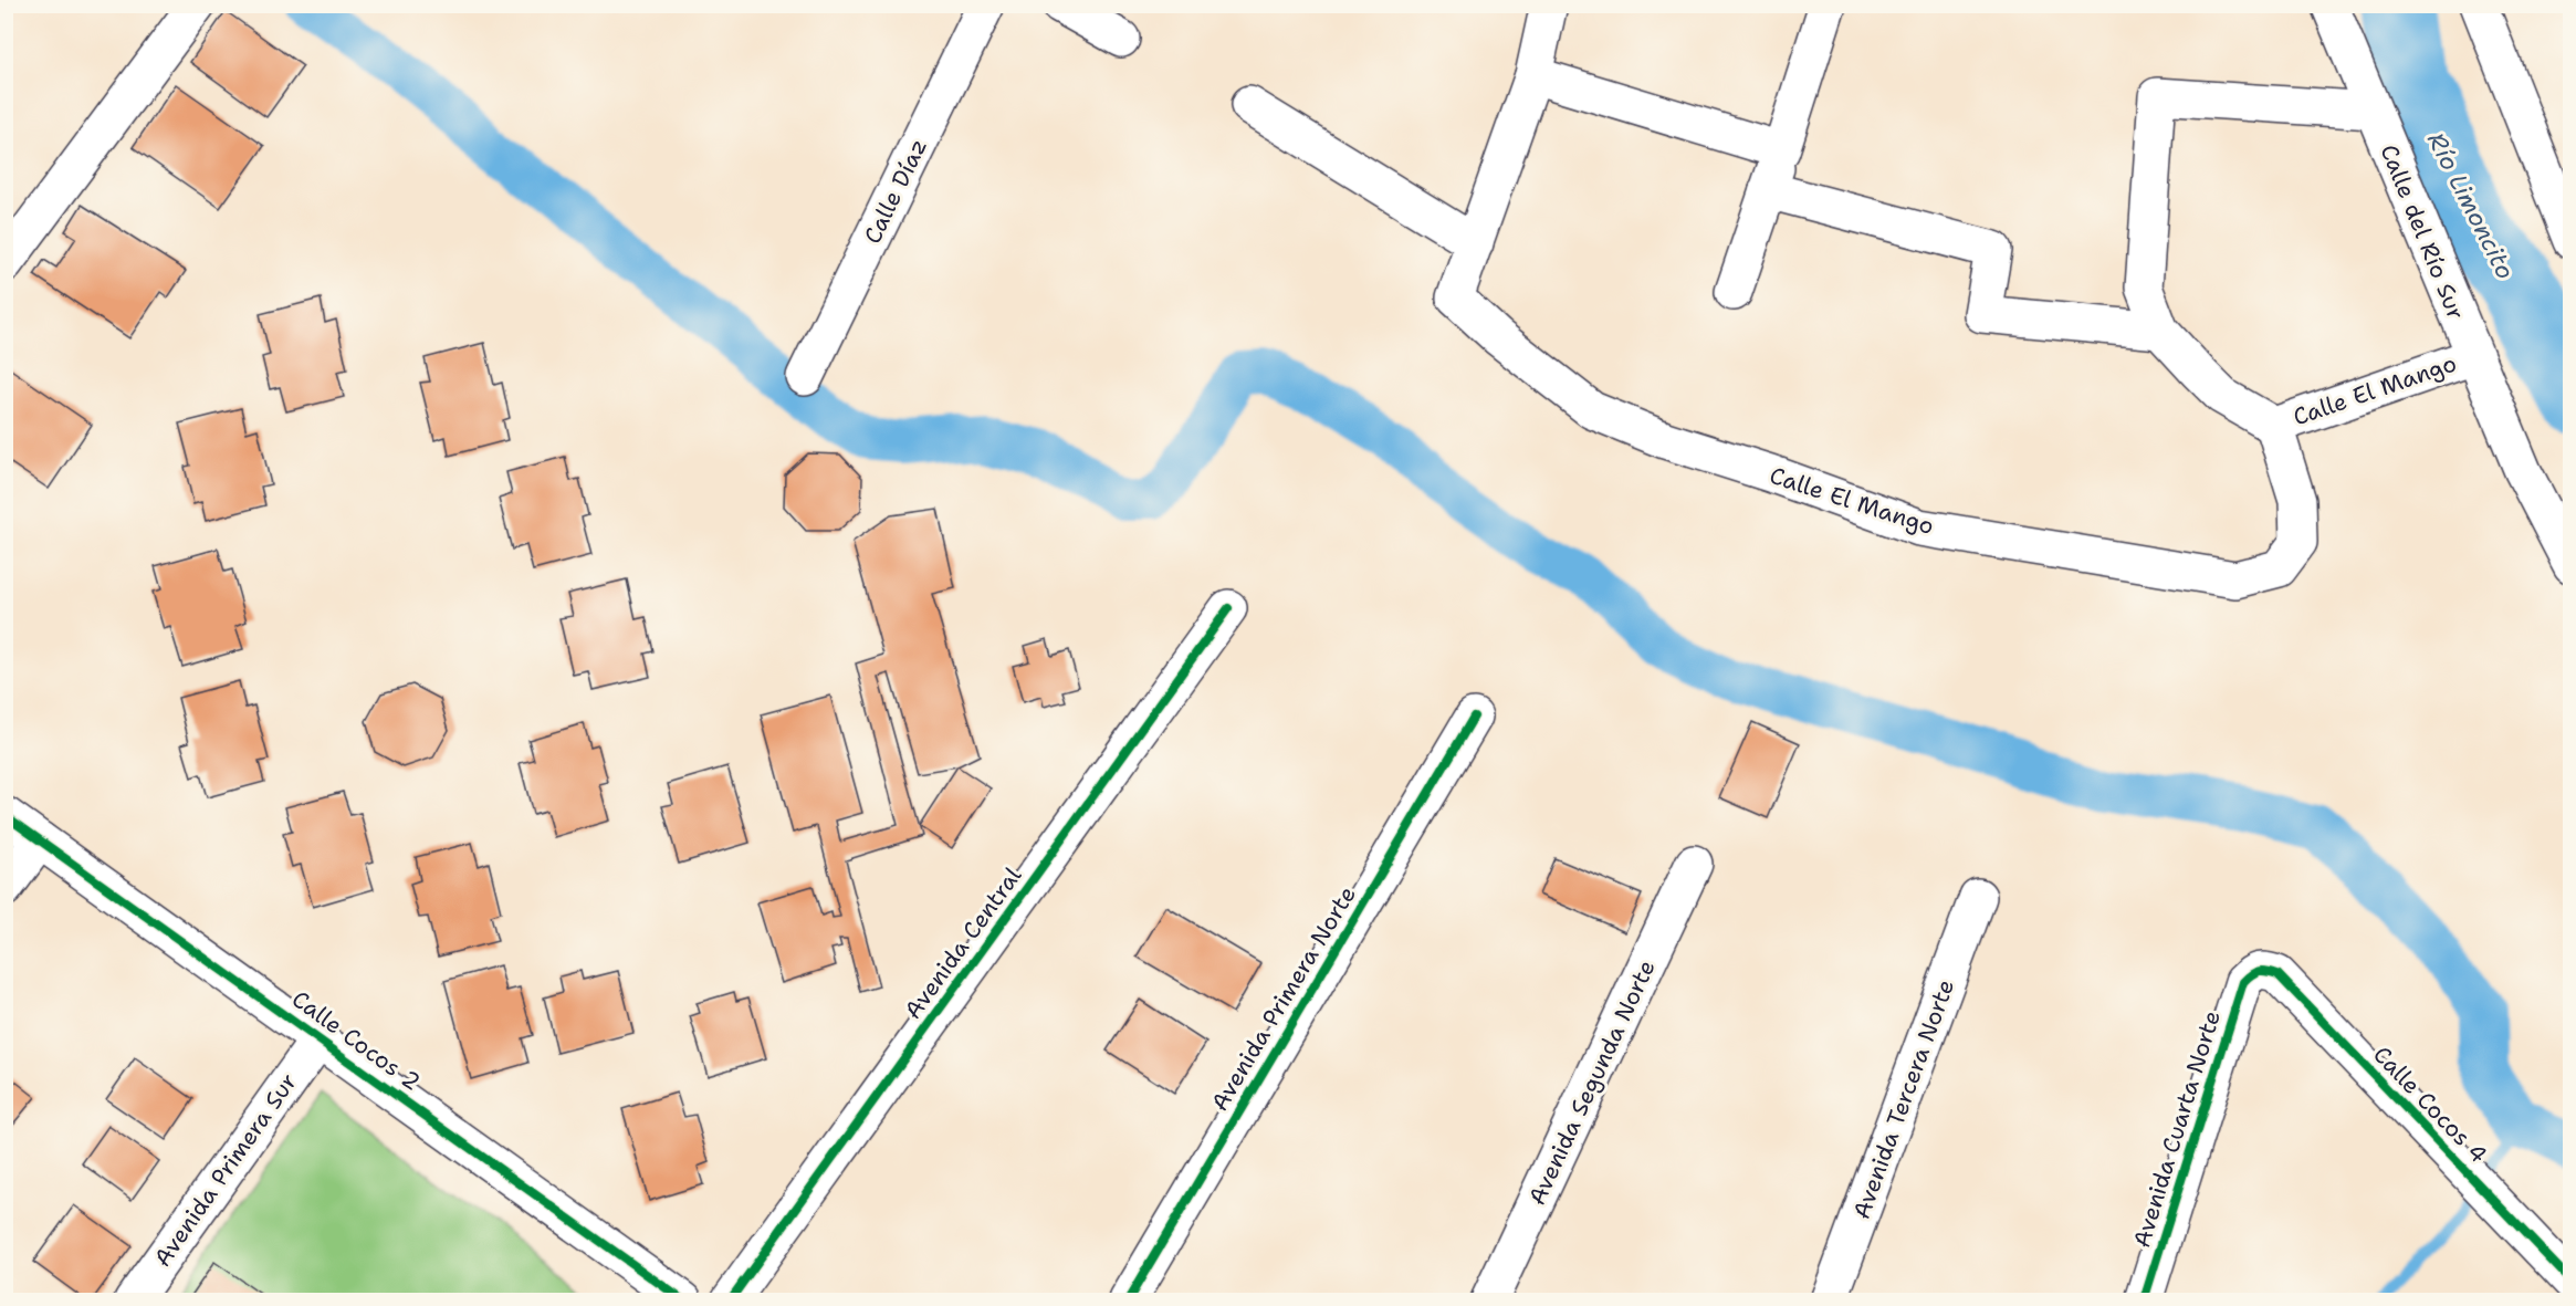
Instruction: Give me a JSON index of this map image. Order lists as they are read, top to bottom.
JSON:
{
  "streets": {
    "street": [
      "Calle Díaz",
      "Calle del Río Sur",
      "Calle El Mango",
      "Avenida Central",
      "Avenida Primera Norte",
      "Calle Cocos 2",
      "Avenida Segunda Norte",
      "Avenida Tercera Norte",
      "Calle Cocos 4",
      "Avenida Cuarta Norte",
      "Avenida Primera Sur"
    ]
  },
  "crossings": [
    ["Calle del Río Sur", "Calle El Mango"],
    ["Calle Cocos 2", "Avenida Primera Sur"],
    ["Calle Cocos 4", "Avenida Cuarta Norte"]
  ],
  "water": ["Río Limoncito"]
}
